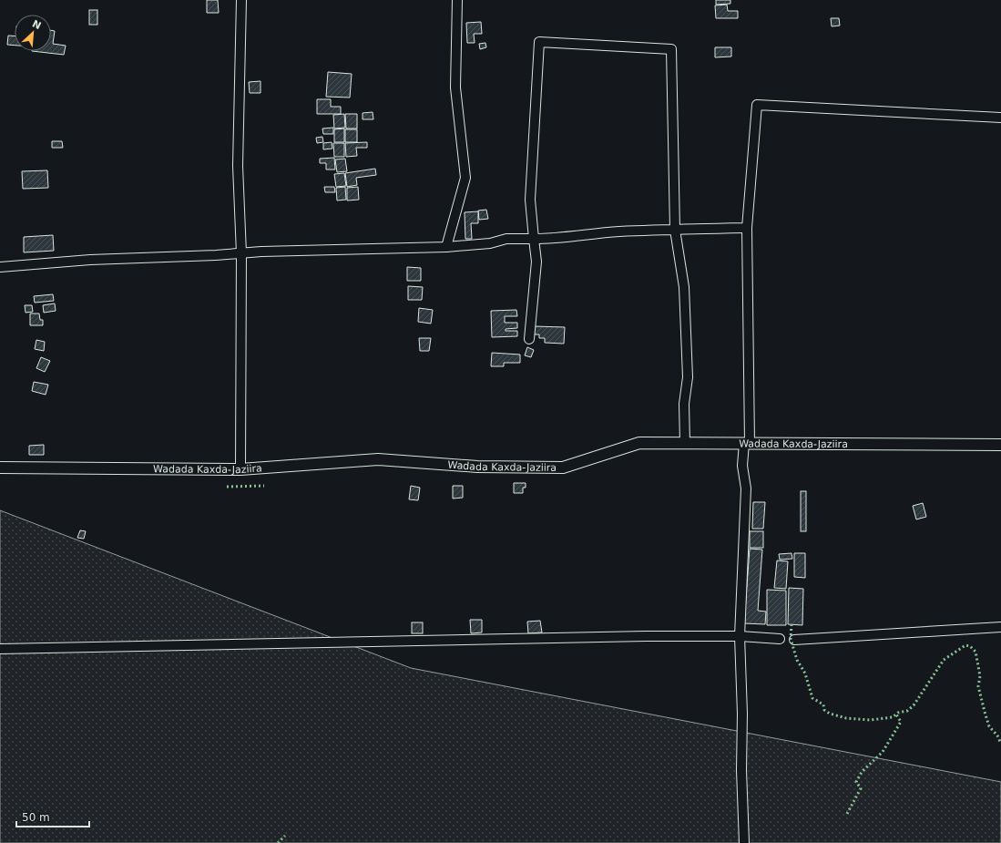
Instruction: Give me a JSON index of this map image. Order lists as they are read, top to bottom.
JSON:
{
  "streets": {
    "street": ["Wadada Kaxda-Jaziira"]
  },
  "scale_bar": "50 m",
  "north": "top right"
}
